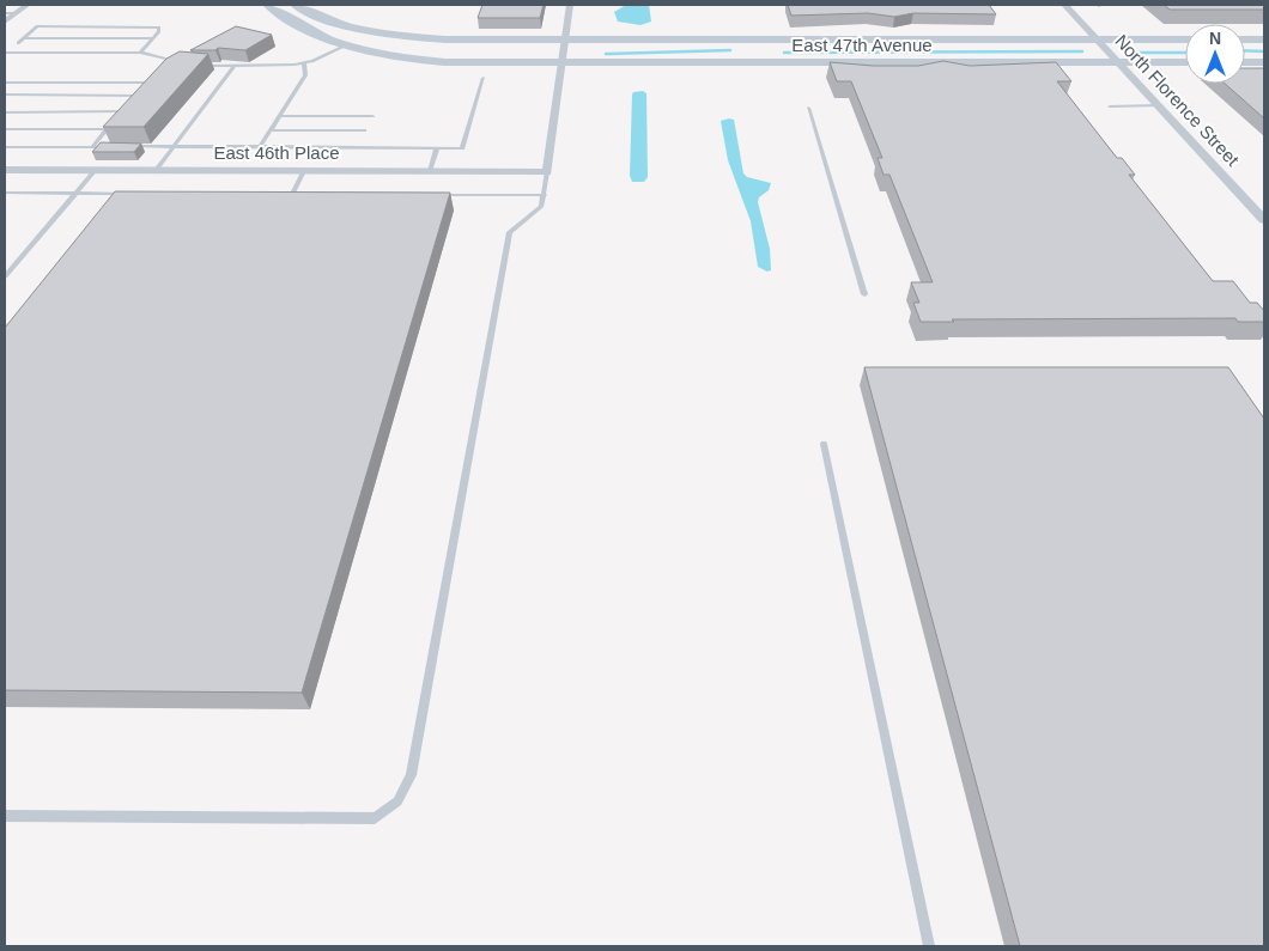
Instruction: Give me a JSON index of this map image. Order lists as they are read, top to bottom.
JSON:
{
  "streets": {
    "main road": ["East 47th Avenue"],
    "street": ["North Florence Street", "East 46th Place"]
  },
  "crossings": [
    ["East 47th Avenue", "North Florence Street"]
  ],
  "north": "top"
}
